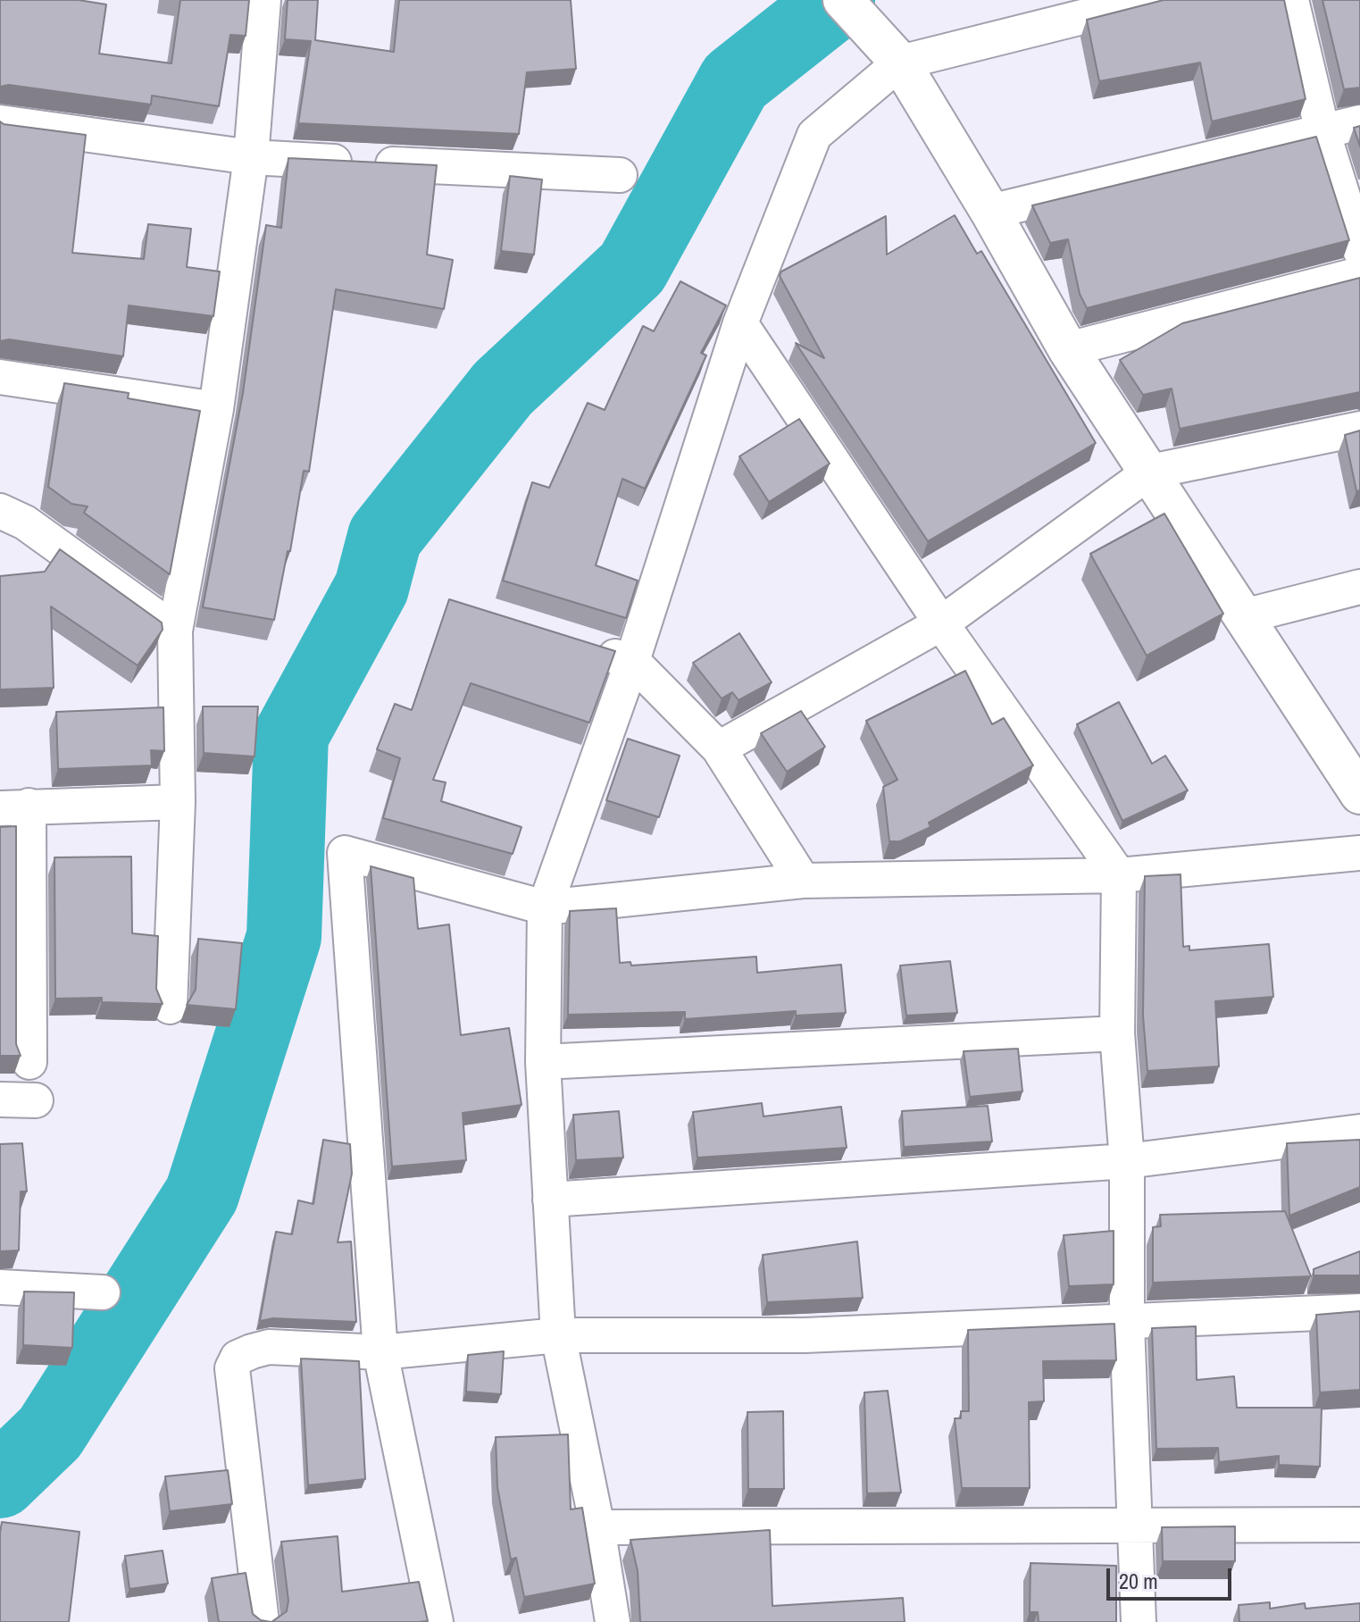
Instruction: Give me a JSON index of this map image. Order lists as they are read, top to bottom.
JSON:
{
  "scale_bar": "20 m"
}
